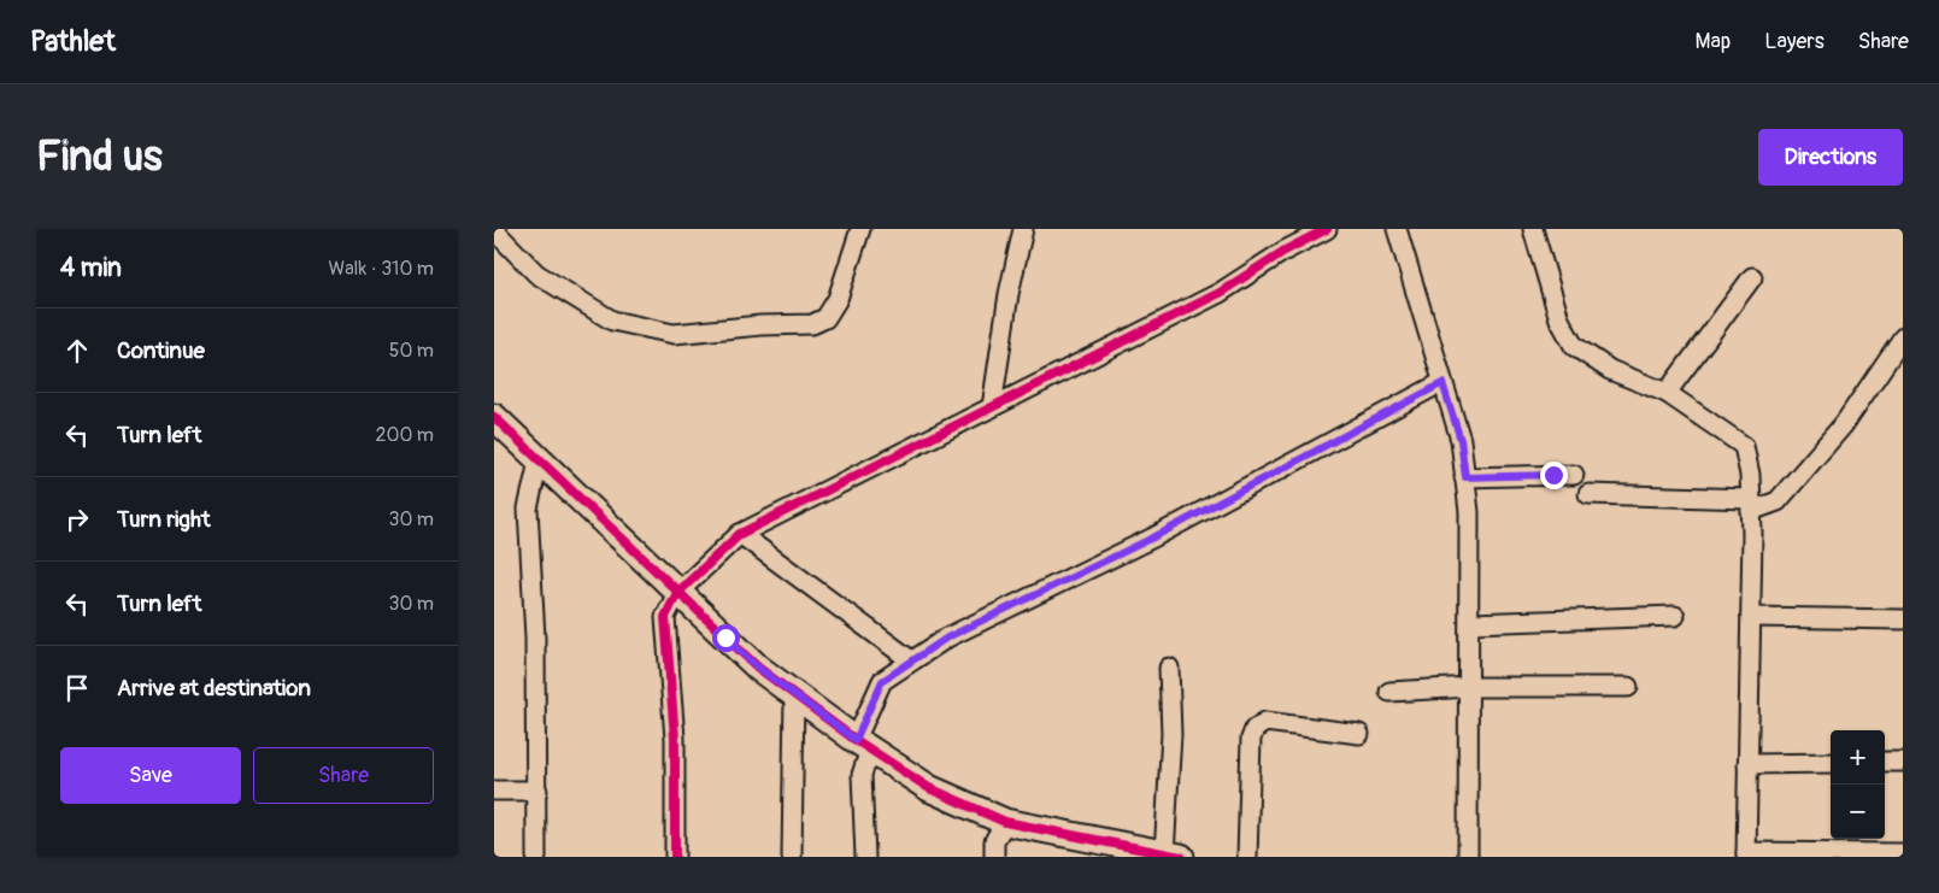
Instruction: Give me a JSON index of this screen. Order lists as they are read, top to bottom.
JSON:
{
  "page": {
    "header": "Pathlet",
    "nav": ["Map", "Layers", "Share"],
    "buttons": [
      "Directions",
      ["Save", "Share"]
    ],
    "title": "Find us",
    "heading": ["4 min", "Walk · 310 m"],
    "list": [
      ["Continue", "50 m"],
      ["Turn left", "200 m"],
      ["Turn right", "30 m"],
      ["Turn left", "30 m"],
      "Arrive at destination"
    ],
    "map_buttons": ["+", "−"]
  }
}
